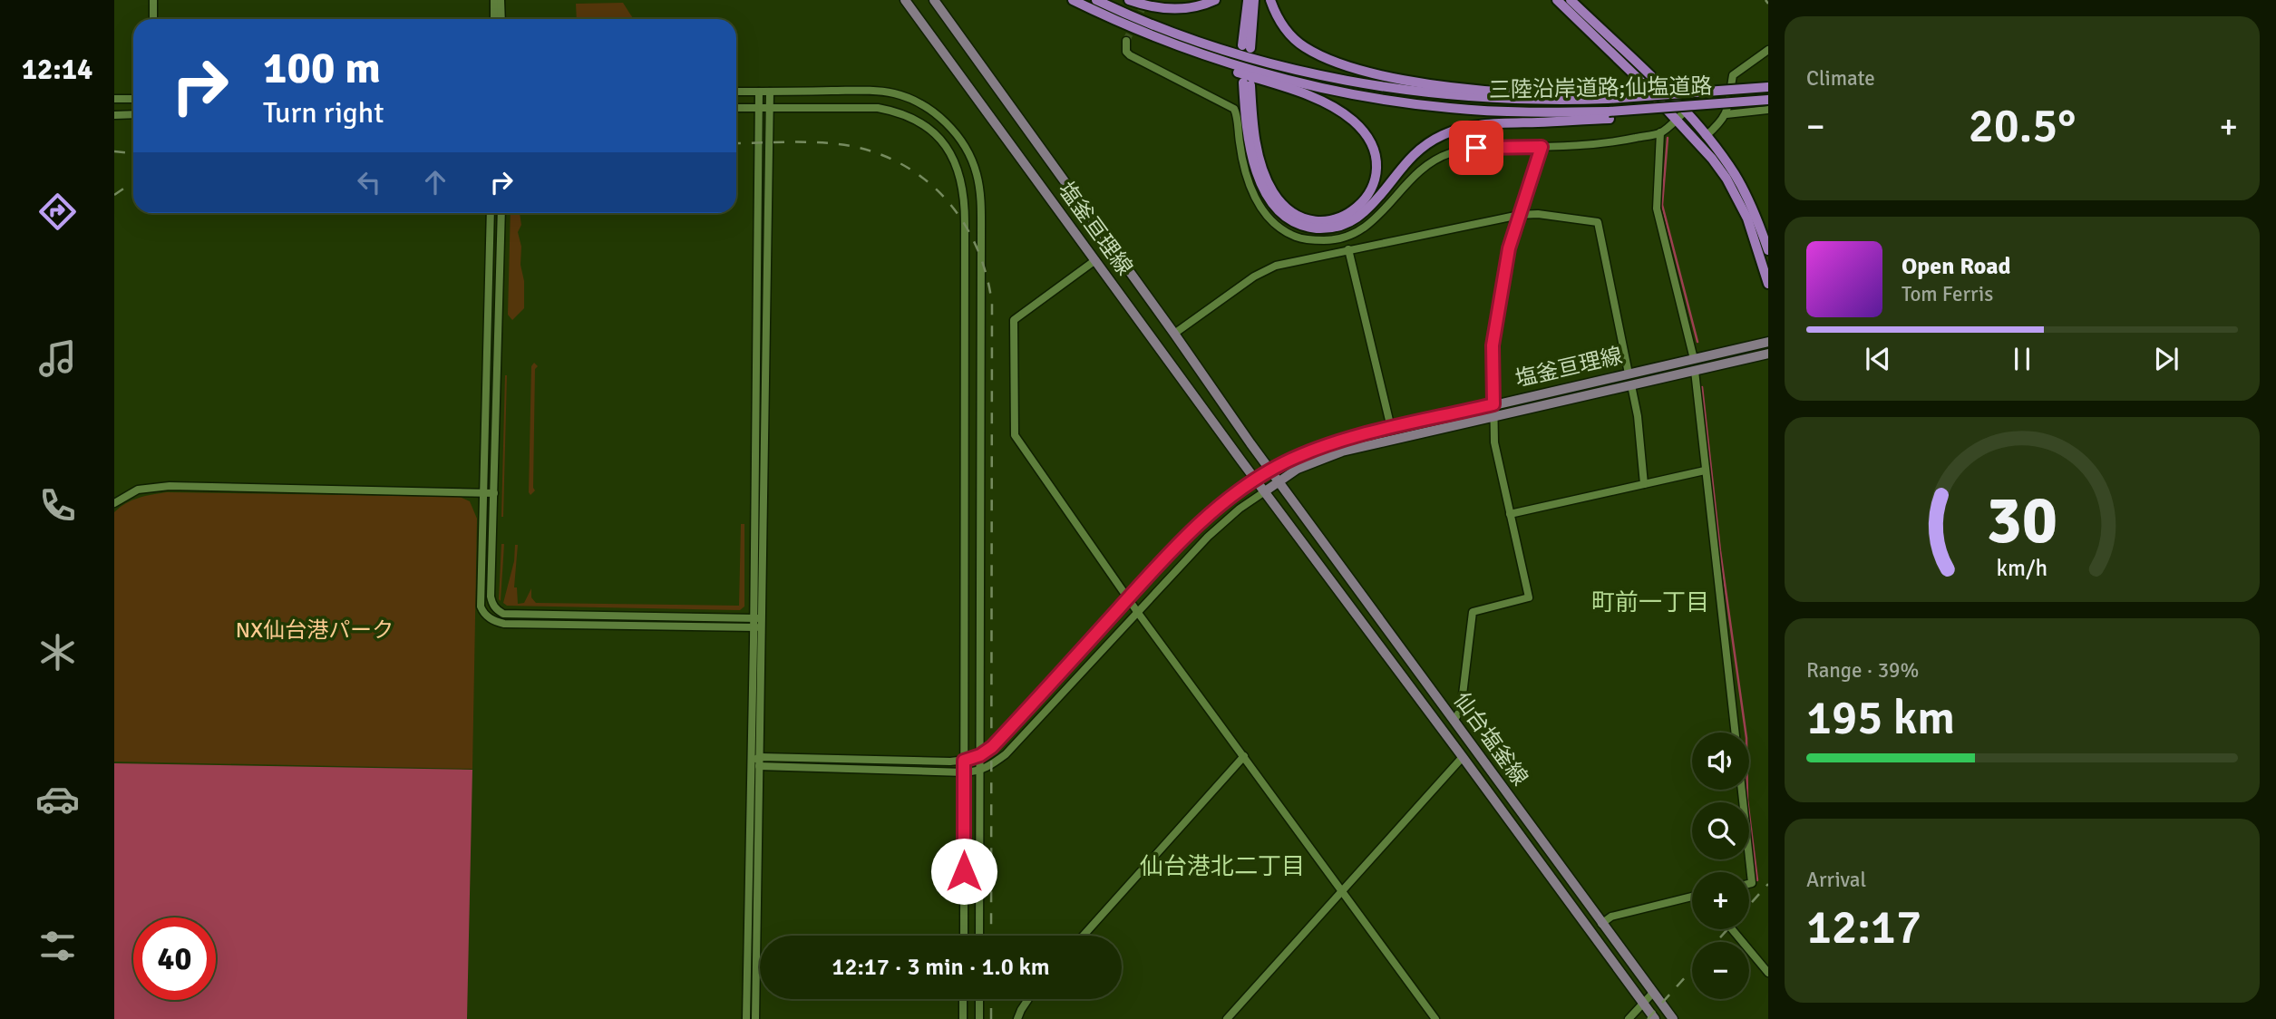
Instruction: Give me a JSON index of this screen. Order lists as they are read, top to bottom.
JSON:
{
  "streets": {
    "highway": ["三陸沿岸道路;仙塩道路"],
    "main road": ["塩釜亘理線", "仙台塩釜線"]
  },
  "crossings": [
    ["塩釜亘理線", "仙台塩釜線"]
  ],
  "districts": ["町前一丁目", "仙台港北二丁目"],
  "parks": ["NX仙台港パーク"],
  "page": {
    "tabs": "12:14",
    "tile": [
      "Climate",
      ["Range · 39%", "195 km"],
      ["Arrival", "12:17"]
    ],
    "turn": ["100 m", "Turn right"],
    "heat": ["−", "20.5°", "+"],
    "song": ["Open Road", "Tom Ferris"],
    "map_buttons": ["+", "−"],
    "limit": "40",
    "trip": "12:17 · 3 min · 1.0 km",
    "gauge": ["30", "km/h"]
  }
}
